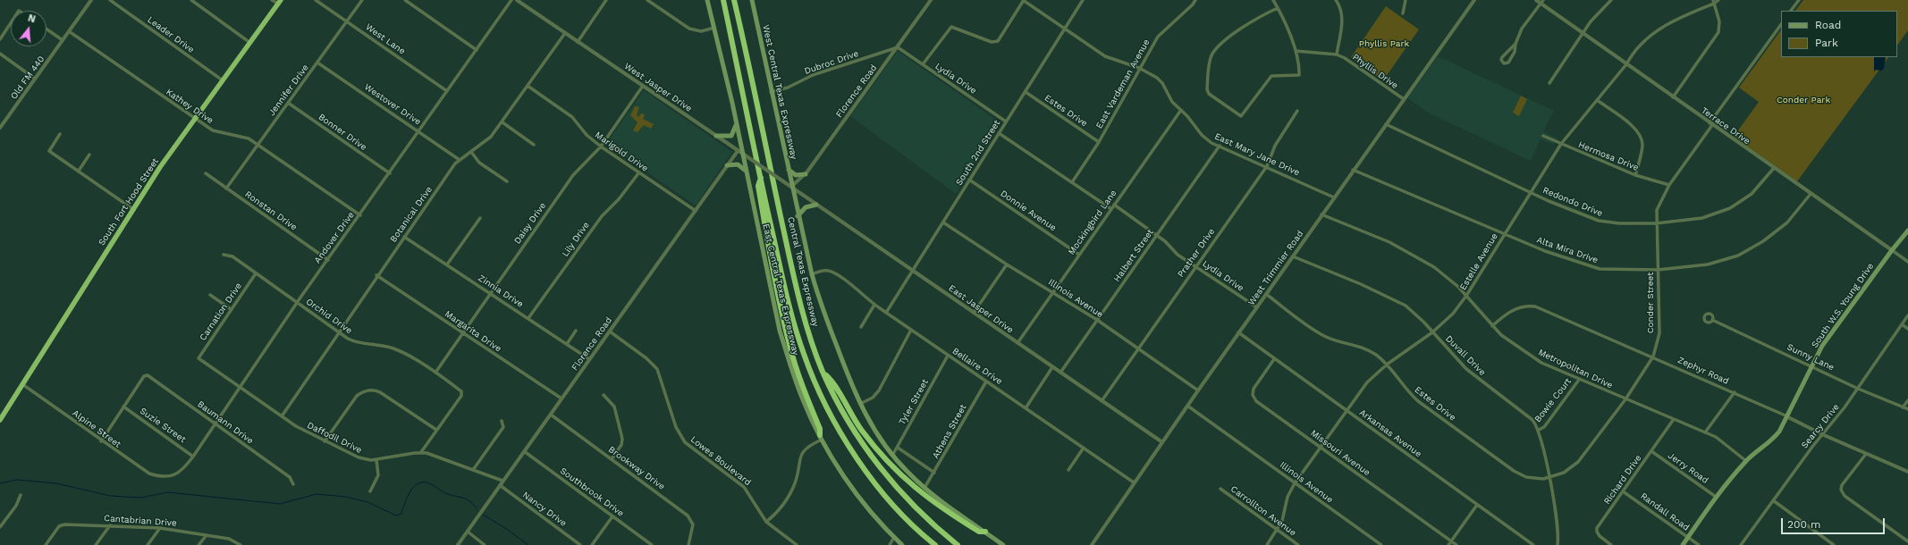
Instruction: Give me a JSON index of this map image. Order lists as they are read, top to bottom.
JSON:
{
  "streets": {
    "highway": ["South Fort Hood Street", "Central Texas Expressway"],
    "main road": ["West Central Texas Expressway", "East Central Texas Expressway", "South W.S. Young Drive"],
    "street": [
      "Leader Drive",
      "West Lane",
      "Dubroc Drive",
      "Phyllis Drive",
      "Old FM 440",
      "Lydia Drive",
      "East Vardeman Avenue",
      "West Jasper Drive",
      "Jennifer Drive",
      "Florence Road",
      "Westover Drive",
      "Kathey Drive",
      "Estes Drive",
      "Terrace Drive",
      "Bonner Drive",
      "Marigold Drive",
      "South 2nd Street",
      "East Mary Jane Drive",
      "Hermosa Drive",
      "Redondo Drive",
      "Ronstan Drive",
      "Donnie Avenue",
      "Botanical Drive",
      "Mockingbird Lane",
      "Daisy Drive",
      "Andover Drive",
      "Lily Drive",
      "Alta Mira Drive",
      "Prather Drive",
      "Halbert Street",
      "Estelle Avenue",
      "West Trimmier Road",
      "Zinnia Drive",
      "Illinois Avenue",
      "Conder Street",
      "East Jasper Drive",
      "Carnation Drive",
      "Orchid Drive",
      "Margarita Drive",
      "Duvall Drive",
      "Sunny Lane",
      "Bellaire Drive",
      "Metropolitan Drive",
      "Zephyr Road",
      "Bowie Court",
      "Tyler Street",
      "Baumann Drive",
      "Suzie Street",
      "Searcy Drive",
      "Alpine Street",
      "Athens Street",
      "Arkansas Avenue",
      "Daffodil Drive",
      "Missouri Avenue",
      "Lowes Boulevard",
      "Brookway Drive",
      "Jerry Road",
      "Richard Drive",
      "Southbrook Drive",
      "Nancy Drive",
      "Carrollton Avenue",
      "Randall Road",
      "Cantabrian Drive"
    ]
  },
  "crossings": [
    ["Leader Drive", "South Fort Hood Street"],
    ["West Lane", "Jennifer Drive"],
    ["West Lane", "Andover Drive"],
    ["Dubroc Drive", "Lydia Drive"],
    ["Dubroc Drive", "Florence Road"],
    ["Dubroc Drive", "West Central Texas Expressway"],
    ["Phyllis Drive", "West Trimmier Road"],
    ["Old FM 440", "Kathey Drive"],
    ["Lydia Drive", "Florence Road"],
    ["Lydia Drive", "South 2nd Street"],
    ["Lydia Drive", "Mockingbird Lane"],
    ["Lydia Drive", "Prather Drive"],
    ["Lydia Drive", "Halbert Street"],
    ["Lydia Drive", "West Trimmier Road"],
    ["East Vardeman Avenue", "Estes Drive"],
    ["East Vardeman Avenue", "East Mary Jane Drive"],
    ["West Jasper Drive", "Florence Road"],
    ["West Jasper Drive", "West Central Texas Expressway"],
    ["West Jasper Drive", "Botanical Drive"],
    ["West Jasper Drive", "Daisy Drive"],
    ["West Jasper Drive", "East Central Texas Expressway"],
    ["West Jasper Drive", "East Jasper Drive"],
    ["Jennifer Drive", "Westover Drive"],
    ["Jennifer Drive", "Kathey Drive"],
    ["Jennifer Drive", "Bonner Drive"],
    ["Jennifer Drive", "Ronstan Drive"],
    ["Florence Road", "West Central Texas Expressway"],
    ["Florence Road", "Marigold Drive"],
    ["Florence Road", "Zinnia Drive"],
    ["Florence Road", "East Jasper Drive"],
    ["Florence Road", "Margarita Drive"],
    ["Florence Road", "Daffodil Drive"],
    ["Florence Road", "Lowes Boulevard"],
    ["Florence Road", "Brookway Drive"],
    ["Florence Road", "Southbrook Drive"],
    ["Florence Road", "Nancy Drive"],
    ["West Central Texas Expressway", "East Jasper Drive"],
    ["Westover Drive", "Botanical Drive"],
    ["Westover Drive", "Andover Drive"],
    ["Kathey Drive", "South Fort Hood Street"],
    ["Kathey Drive", "Andover Drive"],
    ["Estes Drive", "South 2nd Street"],
    ["Estes Drive", "Estelle Avenue"],
    ["Estes Drive", "West Trimmier Road"],
    ["Estes Drive", "Conder Street"],
    ["Estes Drive", "Duvall Drive"],
    ["Terrace Drive", "Redondo Drive"],
    ["Terrace Drive", "Alta Mira Drive"],
    ["Terrace Drive", "Estelle Avenue"],
    ["Terrace Drive", "Conder Street"],
    ["Terrace Drive", "South W.S. Young Drive"],
    ["Bonner Drive", "Andover Drive"],
    ["Marigold Drive", "Botanical Drive"],
    ["Marigold Drive", "Daisy Drive"],
    ["Marigold Drive", "Lily Drive"],
    ["South 2nd Street", "East Mary Jane Drive"],
    ["South 2nd Street", "Donnie Avenue"],
    ["South 2nd Street", "Illinois Avenue"],
    ["South 2nd Street", "East Jasper Drive"],
    ["South 2nd Street", "Bellaire Drive"],
    ["East Mary Jane Drive", "Mockingbird Lane"],
    ["East Mary Jane Drive", "Prather Drive"],
    ["East Mary Jane Drive", "Halbert Street"],
    ["East Mary Jane Drive", "West Trimmier Road"],
    ["Hermosa Drive", "Estelle Avenue"],
    ["Hermosa Drive", "Conder Street"],
    ["South Fort Hood Street", "Alpine Street"],
    ["Redondo Drive", "Estelle Avenue"],
    ["Redondo Drive", "West Trimmier Road"],
    ["Redondo Drive", "Conder Street"],
    ["Ronstan Drive", "Andover Drive"],
    ["Donnie Avenue", "Mockingbird Lane"],
    ["Botanical Drive", "Zinnia Drive"],
    ["Botanical Drive", "Orchid Drive"],
    ["Botanical Drive", "Margarita Drive"],
    ["Botanical Drive", "Daffodil Drive"],
    ["Mockingbird Lane", "Illinois Avenue"],
    ["Mockingbird Lane", "East Jasper Drive"],
    ["Daisy Drive", "Zinnia Drive"],
    ["Daisy Drive", "Orchid Drive"],
    ["Daisy Drive", "Margarita Drive"],
    ["Andover Drive", "Orchid Drive"],
    ["Andover Drive", "Baumann Drive"],
    ["Andover Drive", "Suzie Street"],
    ["Andover Drive", "Alpine Street"],
    ["Andover Drive", "Daffodil Drive"],
    ["Lily Drive", "Zinnia Drive"],
    ["Alta Mira Drive", "Estelle Avenue"],
    ["Alta Mira Drive", "West Trimmier Road"],
    ["Alta Mira Drive", "Conder Street"],
    ["Prather Drive", "Illinois Avenue"],
    ["Prather Drive", "East Jasper Drive"],
    ["Halbert Street", "Illinois Avenue"],
    ["Halbert Street", "East Jasper Drive"],
    ["Estelle Avenue", "Illinois Avenue"],
    ["Estelle Avenue", "Duvall Drive"],
    ["Estelle Avenue", "Metropolitan Drive"],
    ["Estelle Avenue", "Arkansas Avenue"],
    ["Estelle Avenue", "Missouri Avenue"],
    ["Estelle Avenue", "Carrollton Avenue"],
    ["West Trimmier Road", "Illinois Avenue"],
    ["West Trimmier Road", "East Jasper Drive"],
    ["West Trimmier Road", "Duvall Drive"],
    ["West Trimmier Road", "Bellaire Drive"],
    ["West Trimmier Road", "Metropolitan Drive"],
    ["West Trimmier Road", "Arkansas Avenue"],
    ["Conder Street", "Duvall Drive"],
    ["Conder Street", "Metropolitan Drive"],
    ["Conder Street", "Zephyr Road"],
    ["South W.S. Young Drive", "Sunny Lane"],
    ["South W.S. Young Drive", "Metropolitan Drive"],
    ["South W.S. Young Drive", "Zephyr Road"],
    ["South W.S. Young Drive", "Jerry Road"],
    ["South W.S. Young Drive", "Randall Road"],
    ["Carnation Drive", "Orchid Drive"],
    ["Carnation Drive", "Daffodil Drive"],
    ["Orchid Drive", "Daffodil Drive"],
    ["Duvall Drive", "Bowie Court"],
    ["Sunny Lane", "Searcy Drive"],
    ["Bellaire Drive", "Tyler Street"],
    ["Bellaire Drive", "Athens Street"],
    ["Metropolitan Drive", "Zephyr Road"],
    ["Metropolitan Drive", "Bowie Court"],
    ["Metropolitan Drive", "Richard Drive"],
    ["Zephyr Road", "Searcy Drive"],
    ["Baumann Drive", "Suzie Street"],
    ["Arkansas Avenue", "Missouri Avenue"],
    ["Jerry Road", "Richard Drive"],
    ["Richard Drive", "Randall Road"]
  ],
  "parks": ["Phyllis Park", "Conder Park"],
  "legend": ["Road", "Park"],
  "scale_bar": "200 m",
  "north": "top"
}
